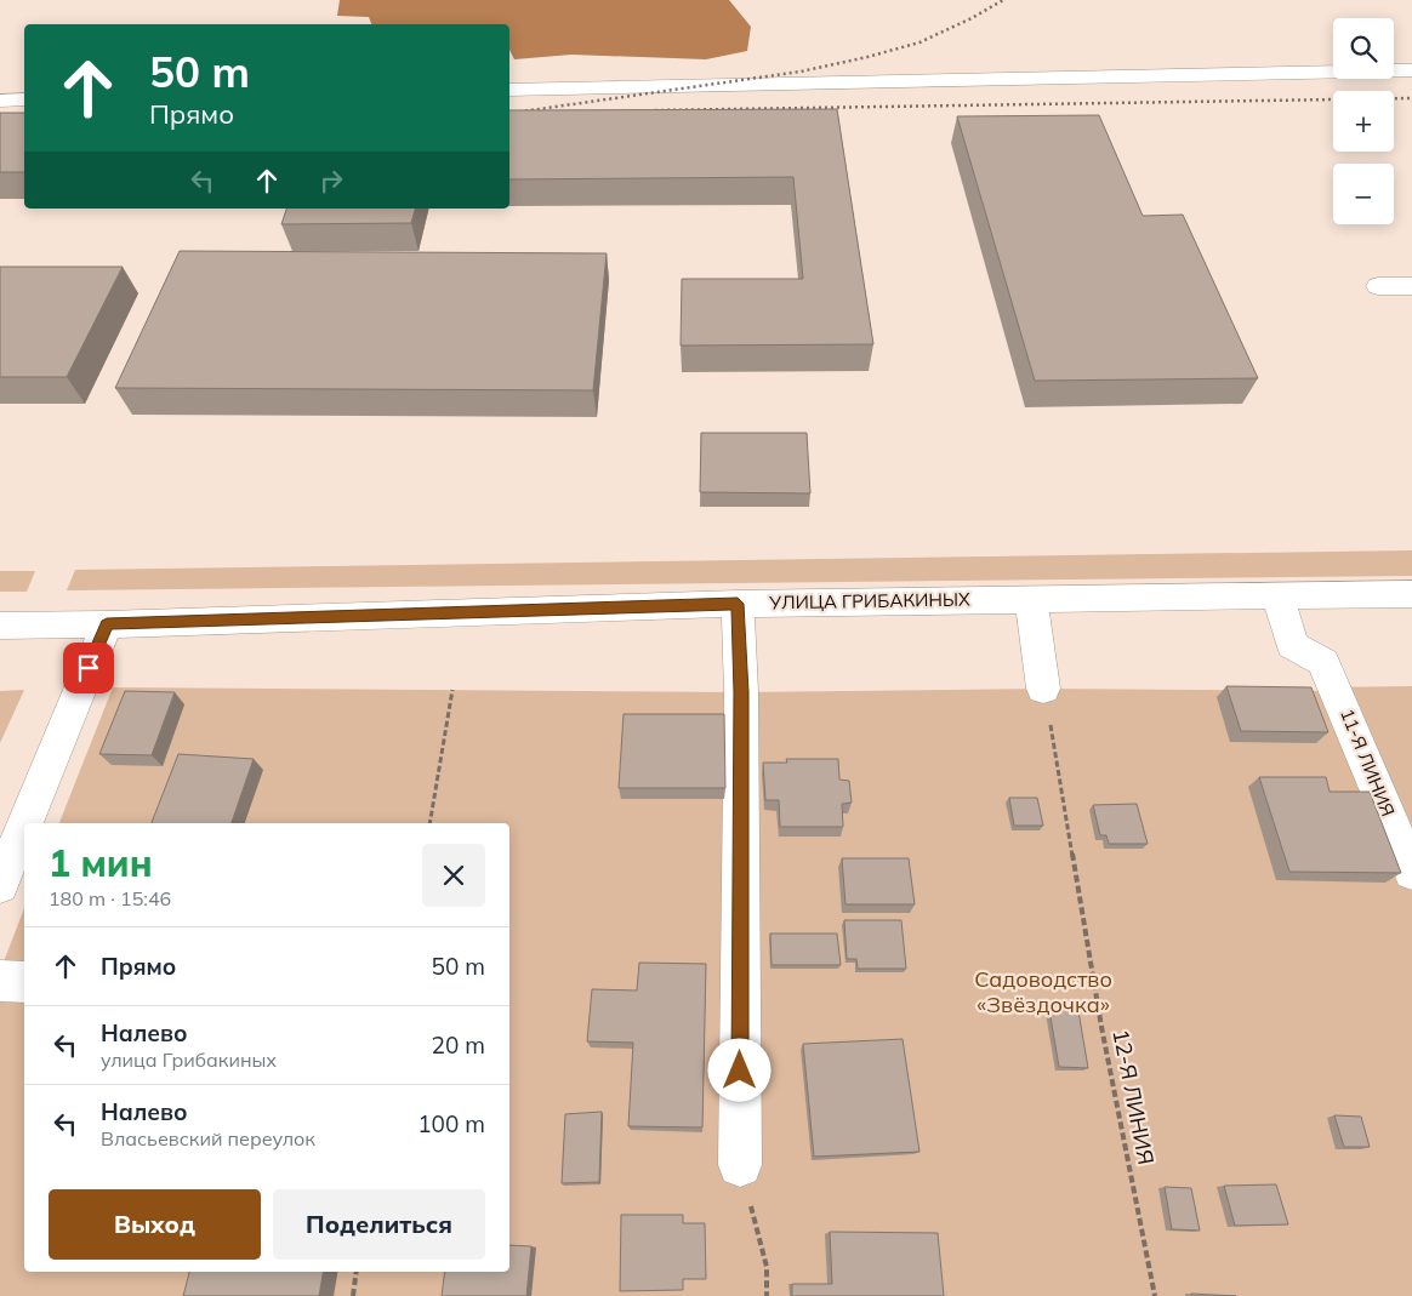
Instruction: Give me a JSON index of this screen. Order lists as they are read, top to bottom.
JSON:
{
  "streets": {
    "street": ["УЛИЦА ГРИБАКИНЫХ", "11-Я ЛИНИЯ"],
    "path": ["12-Я ЛИНИЯ"]
  },
  "crossings": [
    ["УЛИЦА ГРИБАКИНЫХ", "11-Я ЛИНИЯ"]
  ],
  "parks": ["Садоводство «Звёздочка»"],
  "page": {
    "map_buttons": ["+", "−"],
    "turn": ["50 m", "Прямо"],
    "heading": ["1 мин", "180 m · 15:46"],
    "list": [
      {
        "name": "Прямо",
        "value": "50 m"
      },
      {
        "name": "Налево",
        "note": "улица Грибакиных",
        "value": "20 m"
      },
      {
        "name": "Налево",
        "note": "Власьевский переулок",
        "value": "100 m"
      }
    ],
    "buttons": ["Выход", "Поделиться"]
  }
}
